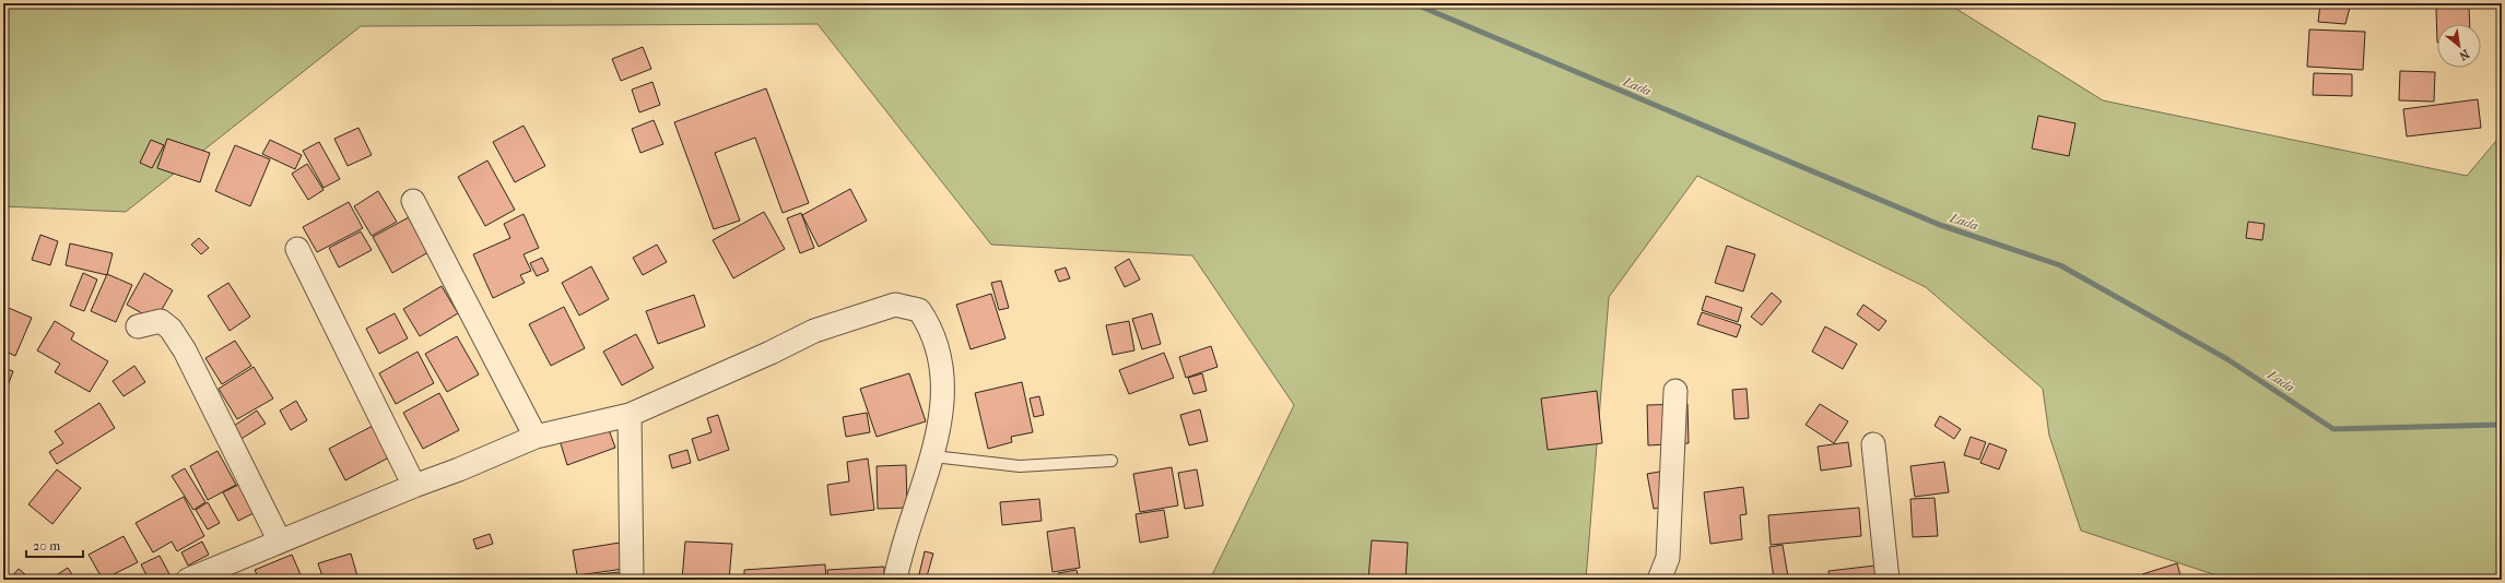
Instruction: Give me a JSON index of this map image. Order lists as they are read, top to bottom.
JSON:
{
  "water": ["Lada"],
  "scale_bar": "20 m",
  "north": "bottom right"
}
